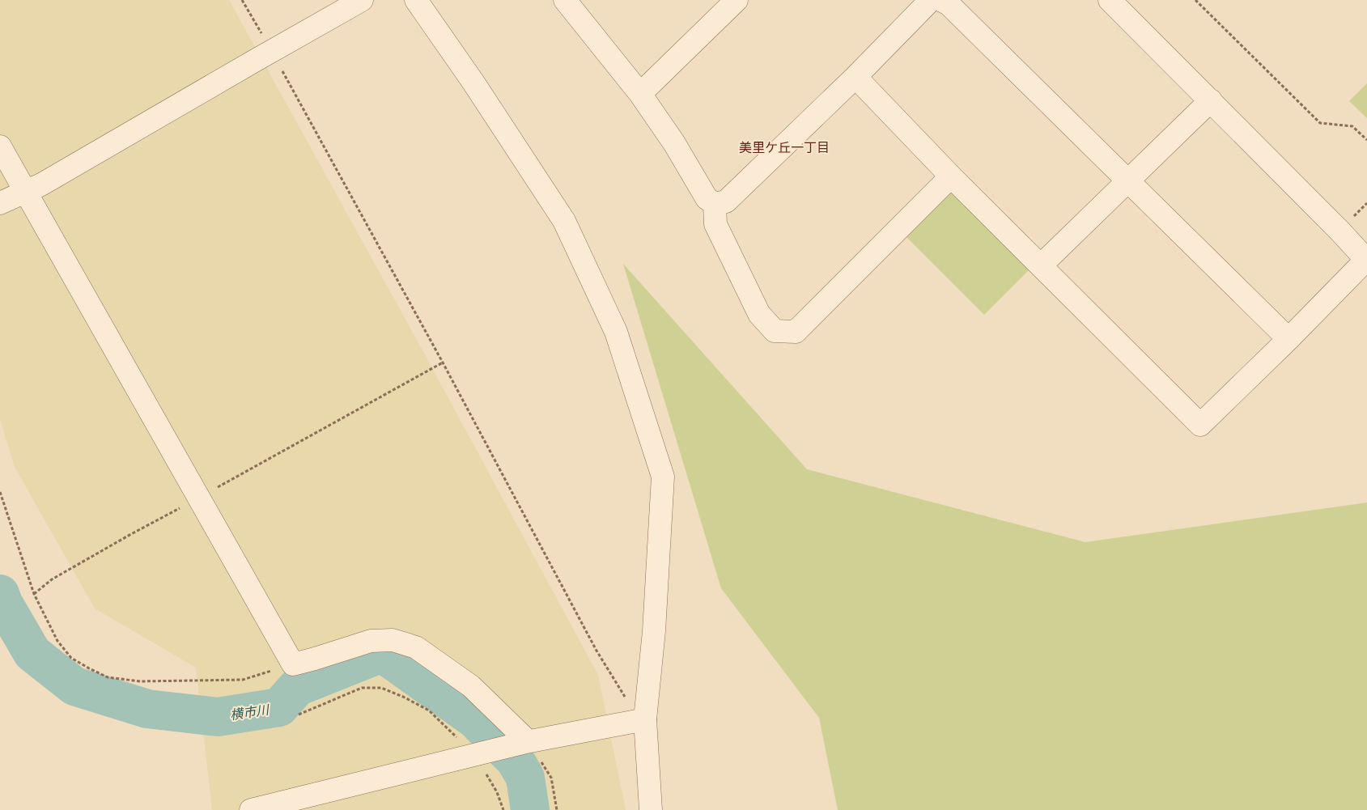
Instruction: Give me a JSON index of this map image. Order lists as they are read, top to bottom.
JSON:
{
  "districts": ["美里ケ丘一丁目"],
  "water": ["横市川"]
}
